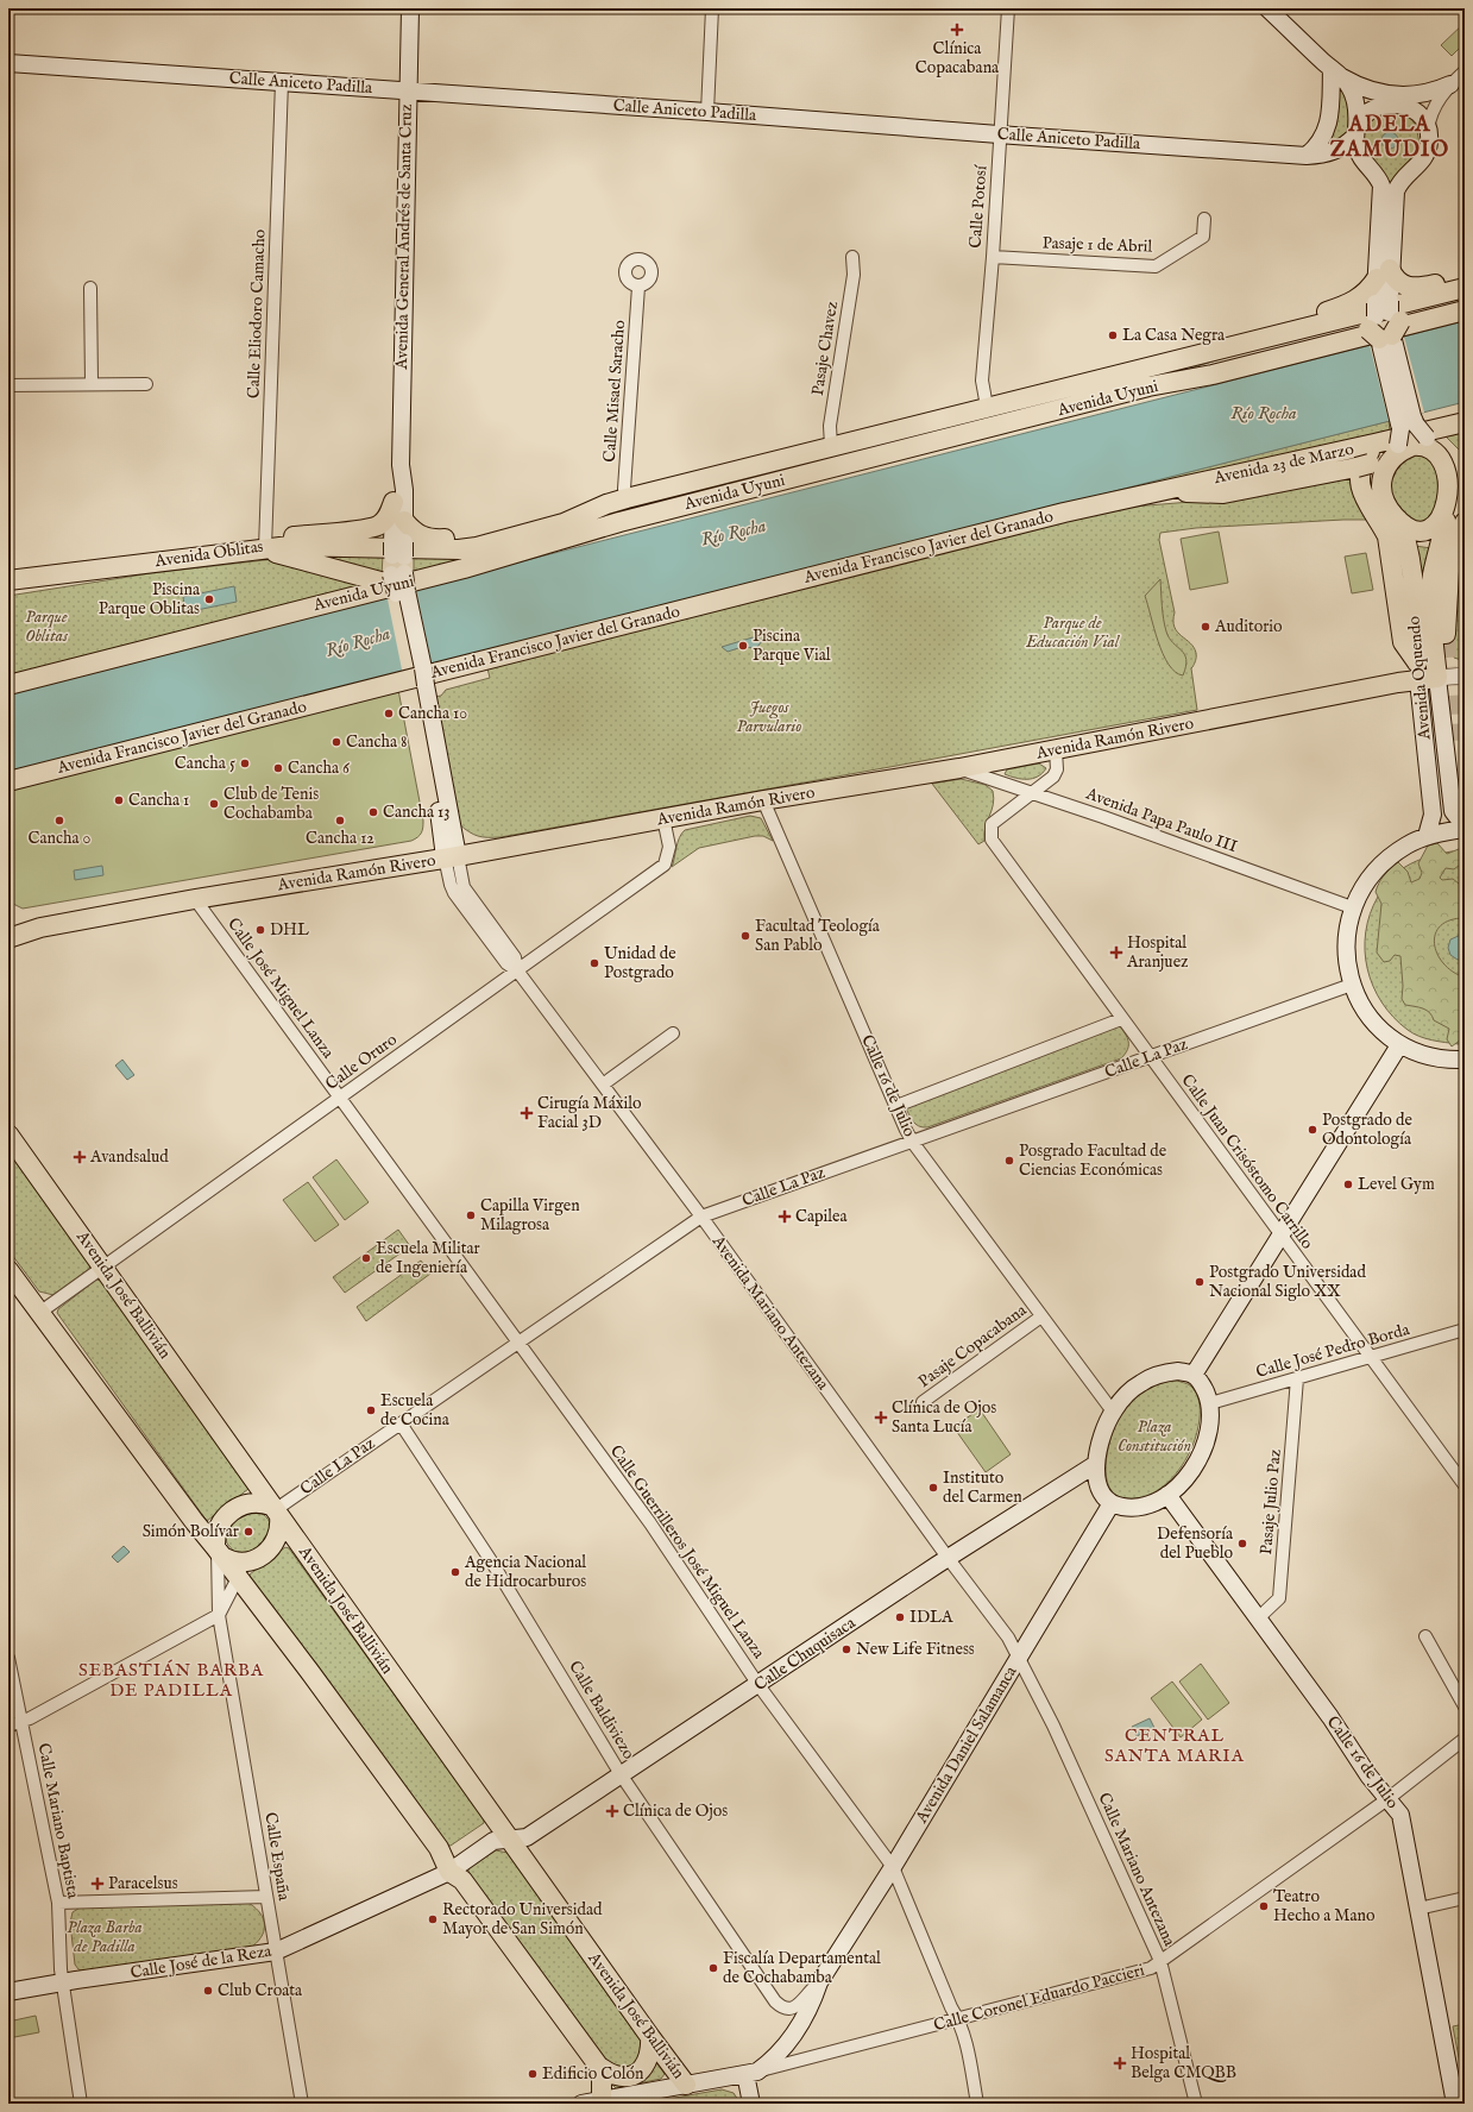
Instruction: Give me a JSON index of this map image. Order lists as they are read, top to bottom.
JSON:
{
  "streets": {
    "main road": [
      "Calle Aniceto Padilla",
      "Avenida General Andrés de Santa Cruz",
      "Avenida Uyuni",
      "Avenida 23 de Marzo",
      "Avenida Francisco Javier del Granado",
      "Avenida Oblitas",
      "Avenida Oquendo",
      "Avenida Ramón Rivero",
      "Calle 16 de Julio",
      "Avenida José Ballivián",
      "Avenida Mariano Antezana",
      "Calle Chuquisaca",
      "Avenida Daniel Salamanca",
      "Calle José de la Reza"
    ],
    "street": [
      "Calle Potosí",
      "Pasaje 1 de Abril",
      "Calle Eliodoro Camacho",
      "Pasaje Chavez",
      "Calle Misael Saracho",
      "Avenida Papa Paulo III",
      "Calle José Miguel Lanza",
      "Calle La Paz",
      "Calle Oruro",
      "Calle Juan Crisóstomo Carrillo",
      "Pasaje Copacabana",
      "Calle José Pedro Borda",
      "Pasaje Julio Paz",
      "Calle Guerrilleros José Miguel Lanza",
      "Calle Baldiviezo",
      "Calle Mariano Baptista",
      "Calle España",
      "Calle Mariano Antezana",
      "Calle Coronel Eduardo Paccieri"
    ]
  },
  "crossings": [
    ["Calle Aniceto Padilla", "Calle Potosí"],
    ["Calle Aniceto Padilla", "Avenida General Andrés de Santa Cruz"],
    ["Calle Aniceto Padilla", "Calle Eliodoro Camacho"],
    ["Calle Potosí", "Pasaje 1 de Abril"],
    ["Calle Potosí", "Avenida Uyuni"],
    ["Avenida General Andrés de Santa Cruz", "Avenida Uyuni"],
    ["Avenida General Andrés de Santa Cruz", "Avenida Oblitas"],
    ["Avenida General Andrés de Santa Cruz", "Avenida Mariano Antezana"],
    ["Calle Eliodoro Camacho", "Avenida Uyuni"],
    ["Calle Eliodoro Camacho", "Avenida Oblitas"],
    ["Pasaje Chavez", "Avenida Uyuni"],
    ["Calle Misael Saracho", "Avenida Uyuni"],
    ["Avenida Uyuni", "Avenida Oblitas"],
    ["Avenida 23 de Marzo", "Avenida Francisco Javier del Granado"],
    ["Avenida Oquendo", "Avenida Ramón Rivero"],
    ["Avenida Ramón Rivero", "Avenida Papa Paulo III"],
    ["Avenida Ramón Rivero", "Calle José Miguel Lanza"],
    ["Avenida Ramón Rivero", "Calle Oruro"],
    ["Avenida Ramón Rivero", "Calle 16 de Julio"],
    ["Avenida Ramón Rivero", "Calle Juan Crisóstomo Carrillo"],
    ["Avenida Ramón Rivero", "Avenida Mariano Antezana"],
    ["Avenida Papa Paulo III", "Calle Juan Crisóstomo Carrillo"],
    ["Calle José Miguel Lanza", "Calle Oruro"],
    ["Calle José Miguel Lanza", "Calle Guerrilleros José Miguel Lanza"],
    ["Calle La Paz", "Calle 16 de Julio"],
    ["Calle La Paz", "Calle Juan Crisóstomo Carrillo"],
    ["Calle La Paz", "Avenida José Ballivián"],
    ["Calle La Paz", "Avenida Mariano Antezana"],
    ["Calle La Paz", "Calle Guerrilleros José Miguel Lanza"],
    ["Calle La Paz", "Calle Baldiviezo"],
    ["Calle Oruro", "Avenida José Ballivián"],
    ["Calle Oruro", "Avenida Mariano Antezana"],
    ["Calle Oruro", "Calle Guerrilleros José Miguel Lanza"],
    ["Calle 16 de Julio", "Pasaje Copacabana"],
    ["Calle 16 de Julio", "Calle José Pedro Borda"],
    ["Calle 16 de Julio", "Pasaje Julio Paz"],
    ["Calle 16 de Julio", "Calle Chuquisaca"],
    ["Calle 16 de Julio", "Avenida Daniel Salamanca"],
    ["Calle 16 de Julio", "Calle Coronel Eduardo Paccieri"],
    ["Calle Juan Crisóstomo Carrillo", "Calle José Pedro Borda"],
    ["Avenida José Ballivián", "Calle Chuquisaca"],
    ["Avenida José Ballivián", "Calle José de la Reza"],
    ["Avenida Mariano Antezana", "Calle Chuquisaca"],
    ["Avenida Mariano Antezana", "Avenida Daniel Salamanca"],
    ["Avenida Mariano Antezana", "Calle Mariano Antezana"],
    ["Calle José Pedro Borda", "Pasaje Julio Paz"],
    ["Calle José Pedro Borda", "Calle Chuquisaca"],
    ["Calle José Pedro Borda", "Avenida Daniel Salamanca"],
    ["Calle Guerrilleros José Miguel Lanza", "Calle Chuquisaca"],
    ["Calle Guerrilleros José Miguel Lanza", "Avenida Daniel Salamanca"],
    ["Calle Guerrilleros José Miguel Lanza", "Calle Coronel Eduardo Paccieri"],
    ["Calle Chuquisaca", "Calle Baldiviezo"],
    ["Calle Chuquisaca", "Avenida Daniel Salamanca"],
    ["Calle Chuquisaca", "Calle José de la Reza"],
    ["Calle Baldiviezo", "Avenida Daniel Salamanca"],
    ["Avenida Daniel Salamanca", "Calle Mariano Antezana"],
    ["Avenida Daniel Salamanca", "Calle Coronel Eduardo Paccieri"],
    ["Calle Mariano Baptista", "Calle José de la Reza"],
    ["Calle España", "Calle José de la Reza"],
    ["Calle Mariano Antezana", "Calle Coronel Eduardo Paccieri"]
  ],
  "districts": ["ADELA ZAMUDIO", "SEBASTIÁN BARBA DE PADILLA", "CENTRAL SANTA MARIA"],
  "water": ["Río Rocha"],
  "parks": [
    "Parque Oblitas",
    "Parque de Educación Vial",
    "Juegos Parvulario",
    "Plaza Constitución",
    "Plaza Barba de Padilla"
  ],
  "places": {
    "health": [
      "Clínica Copacabana",
      "Hospital Aranjuez",
      "Cirugía Máxilo Facial 3D",
      "Avandsalud",
      "Capilea",
      "Clínica de Ojos Santa Lucía",
      "Clínica de Ojos",
      "Paracelsus",
      "Hospital Belga CMQBB"
    ],
    "other": [
      "La Casa Negra",
      "Piscina Parque Oblitas",
      "Auditorio",
      "Piscina Parque Vial",
      "Cancha 10",
      "Cancha 8",
      "Cancha 5",
      "Cancha 6",
      "Cancha 1",
      "Club de Tenis Cochabamba",
      "Cancha 13",
      "Cancha 0",
      "Cancha 12",
      "DHL",
      "Facultad Teología San Pablo",
      "Unidad de Postgrado",
      "Postgrado de Odontología",
      "Posgrado Facultad de Ciencias Económicas",
      "Level Gym",
      "Capilla Virgen Milagrosa",
      "Escuela Militar de Ingeniería",
      "Postgrado Universidad Nacional Siglo XX",
      "Escuela de Cocina",
      "Instituto del Carmen",
      "Simón Bolívar",
      "Defensoría del Pueblo",
      "Agencia Nacional de Hidrocarburos",
      "IDLA",
      "New Life Fitness",
      "Teatro Hecho a Mano",
      "Rectorado Universidad Mayor de San Simón",
      "Fiscalía Departamental de Cochabamba",
      "Club Croata",
      "Edificio Colón"
    ]
  }
}
